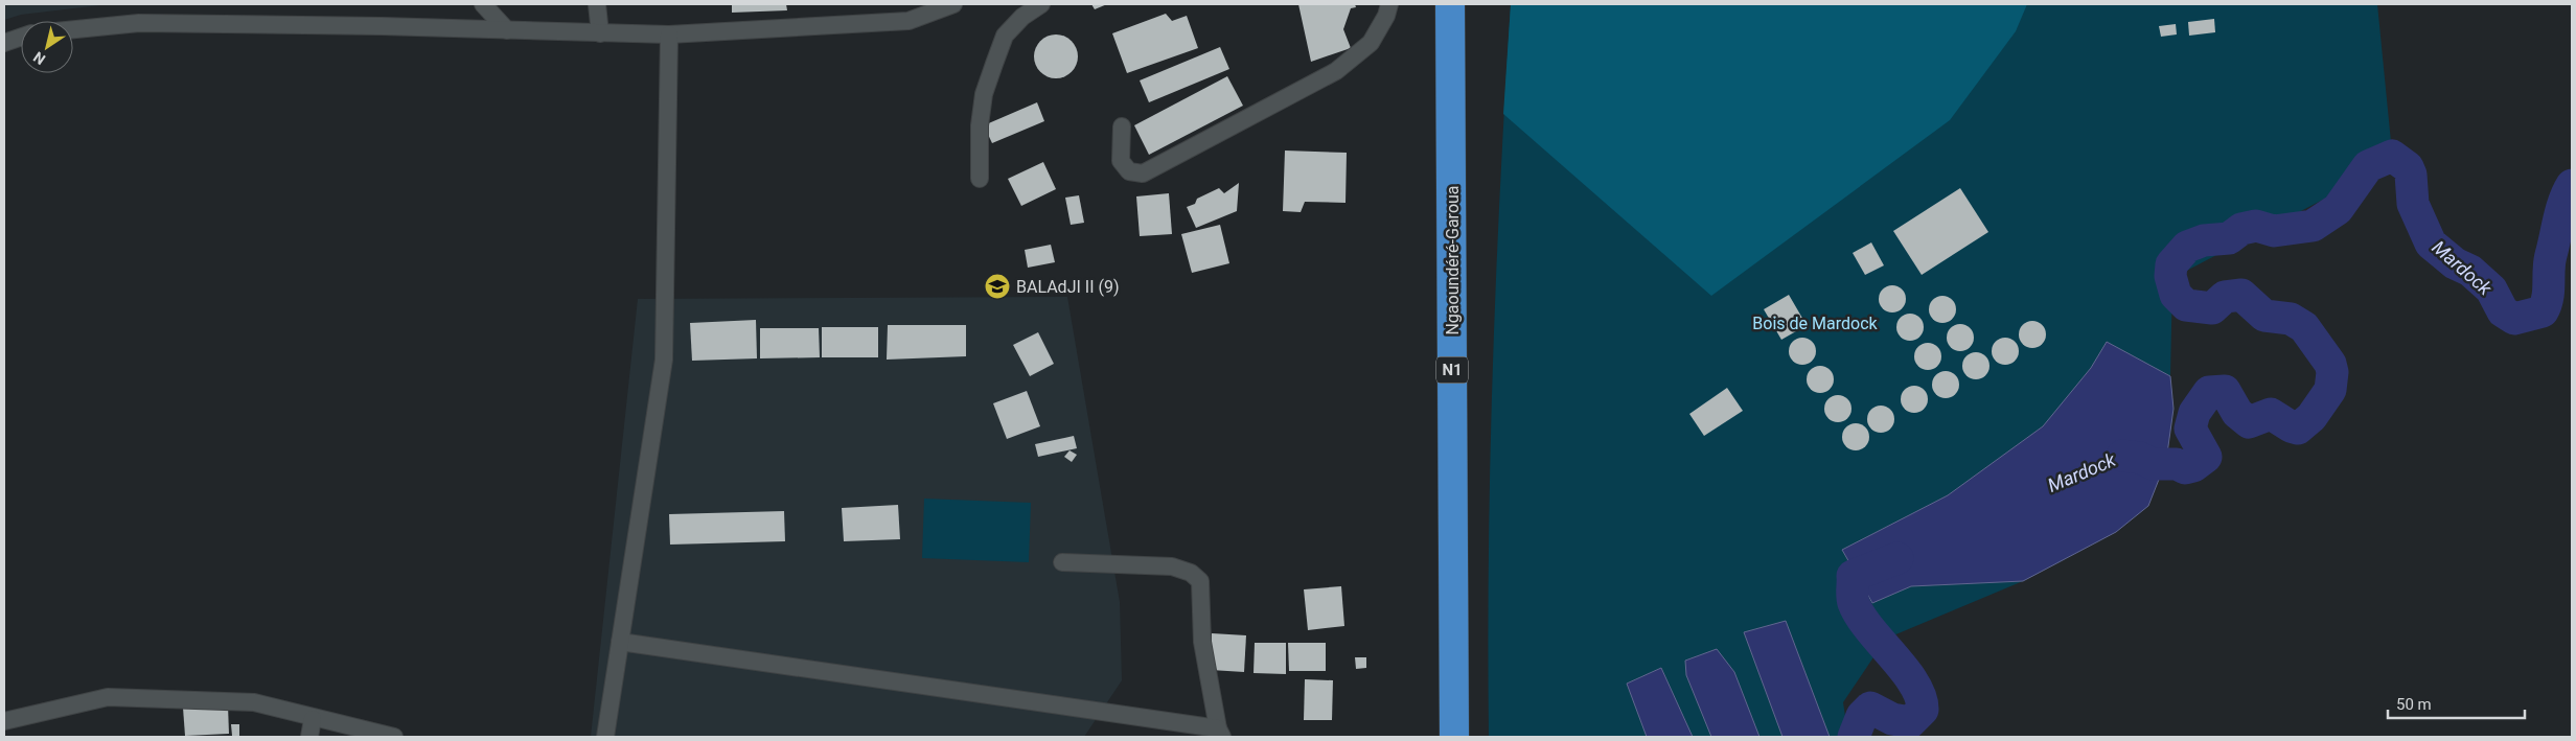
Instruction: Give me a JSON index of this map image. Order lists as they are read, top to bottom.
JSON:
{
  "streets": {
    "highway": ["Ngaoundéré-Garoua", "N1"]
  },
  "water": ["Mardock"],
  "parks": ["Bois de Mardock"],
  "places": {
    "school or university": ["BALAdJI II (9)"]
  },
  "scale_bar": "50 m",
  "north": "bottom left"
}
